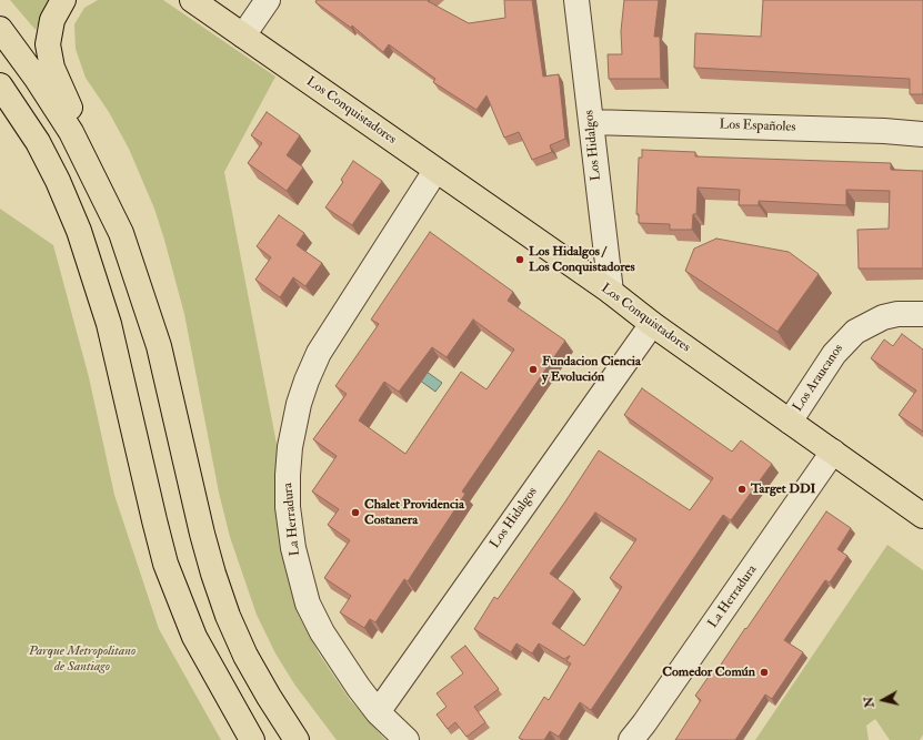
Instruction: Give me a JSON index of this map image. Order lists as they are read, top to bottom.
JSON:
{
  "streets": {
    "main road": ["Los Conquistadores"],
    "street": [
      "Los Españoles",
      "Los Hidalgos",
      "Los Araucanos",
      "La Herradura"
    ]
  },
  "crossings": [
    ["Los Conquistadores", "Los Hidalgos"],
    ["Los Conquistadores", "Los Araucanos"],
    ["Los Conquistadores", "La Herradura"],
    ["Los Españoles", "Los Hidalgos"],
    ["Los Hidalgos", "La Herradura"]
  ],
  "parks": ["Parque Metropolitano de Santiago"],
  "places": [
    "Los Hidalgos / Los Conquistadores",
    "Fundacion Ciencia y Evolución",
    "Target DDI",
    "Chalet Providencia Costanera",
    "Comedor Común"
  ],
  "north": "left"
}
